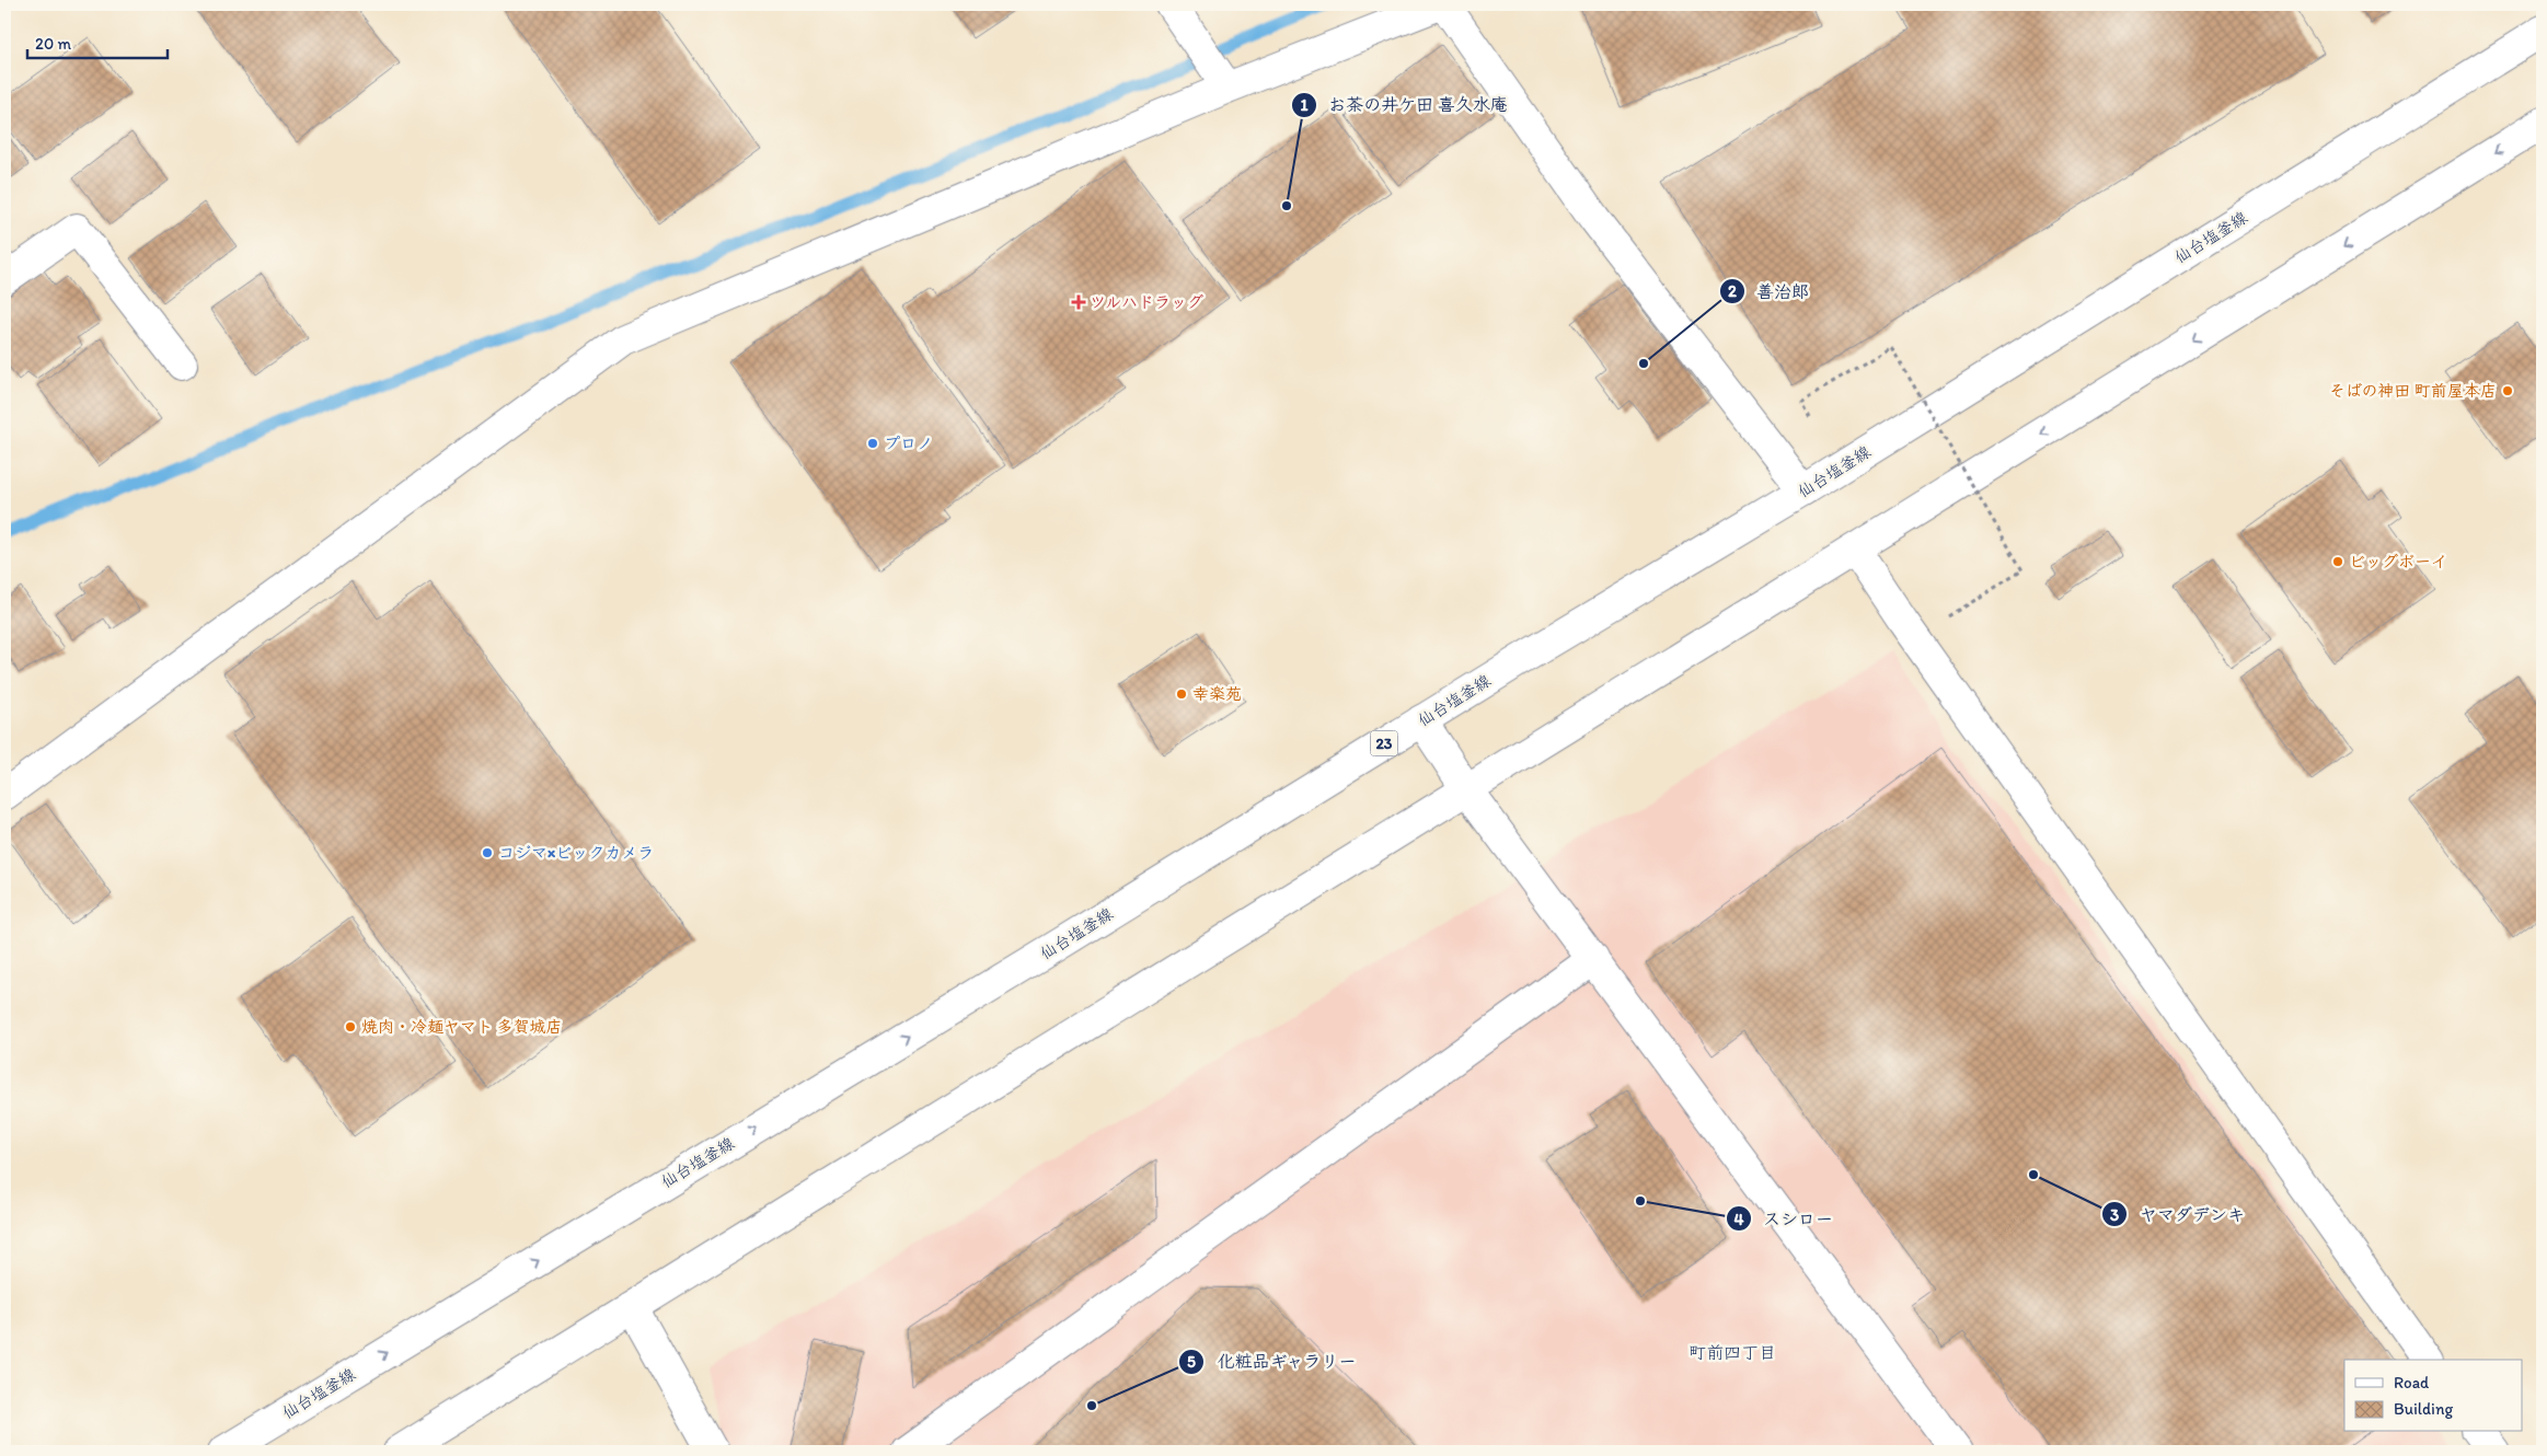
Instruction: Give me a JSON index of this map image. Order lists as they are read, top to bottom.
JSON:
{
  "streets": {
    "street": ["仙台塩釜線", "23"]
  },
  "districts": ["町前四丁目"],
  "places": {
    "other": [
      "お茶の井ケ田 喜久水庵",
      "善治郎",
      "そばの神田 町前屋本店",
      "プロノ",
      "ビッグボーイ",
      "幸楽苑",
      "コジマ×ビックカメラ",
      "焼肉・冷麺ヤマト 多賀城店",
      "ヤマダデンキ",
      "スシロー",
      "化粧品ギャラリー"
    ],
    "health": ["ツルハドラッグ"]
  },
  "legend": ["Road", "Building"],
  "scale_bar": "20 m"
}
